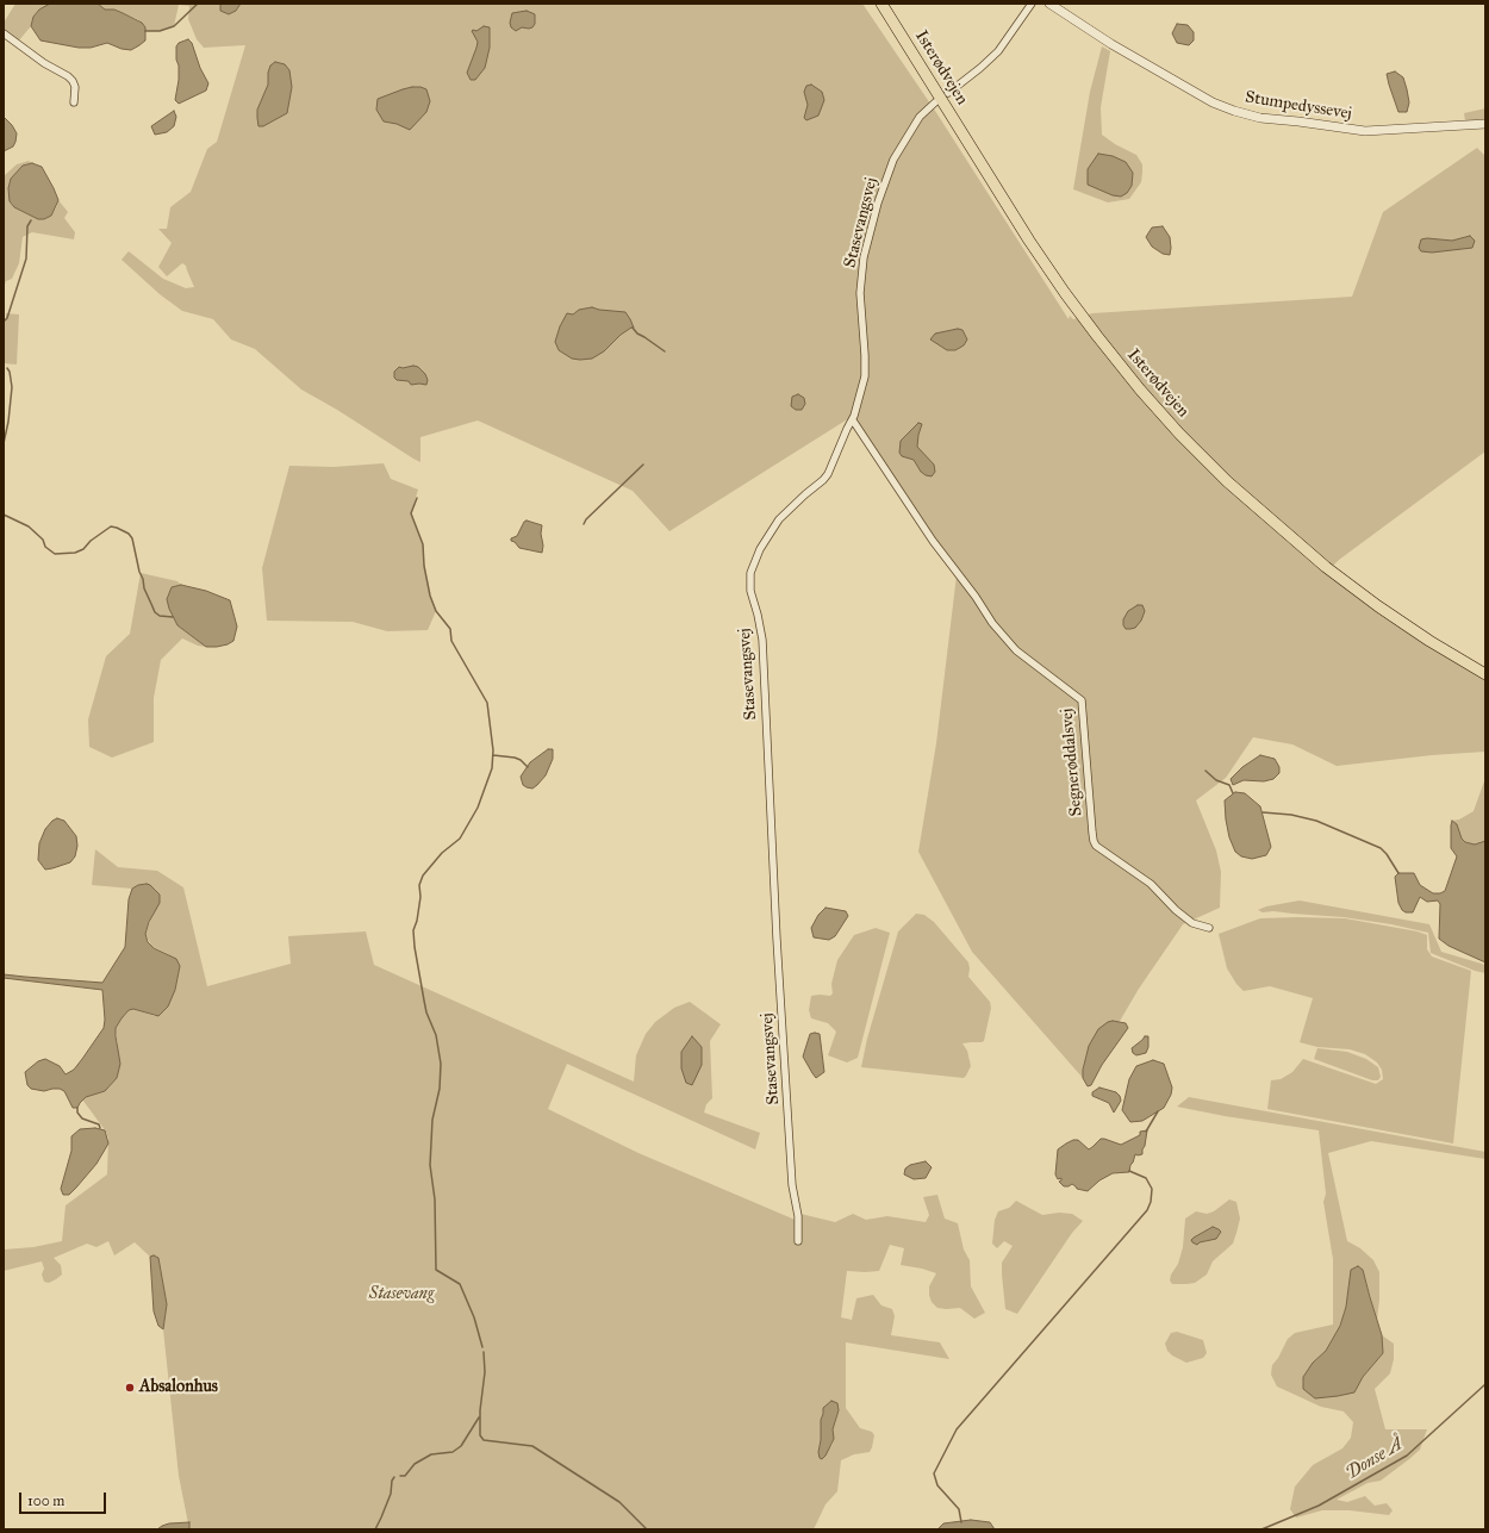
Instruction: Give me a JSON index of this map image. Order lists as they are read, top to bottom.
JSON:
{
  "streets": {
    "highway": ["Isterødvejen"],
    "street": ["Stumpedyssevej", "Stasevangsvej", "Segnerøddalsvej"]
  },
  "crossings": [
    ["Stasevangsvej", "Segnerøddalsvej"]
  ],
  "water": ["Donse Å"],
  "parks": ["Stasevang"],
  "places": ["Absalonhus"],
  "scale_bar": "100 m"
}
